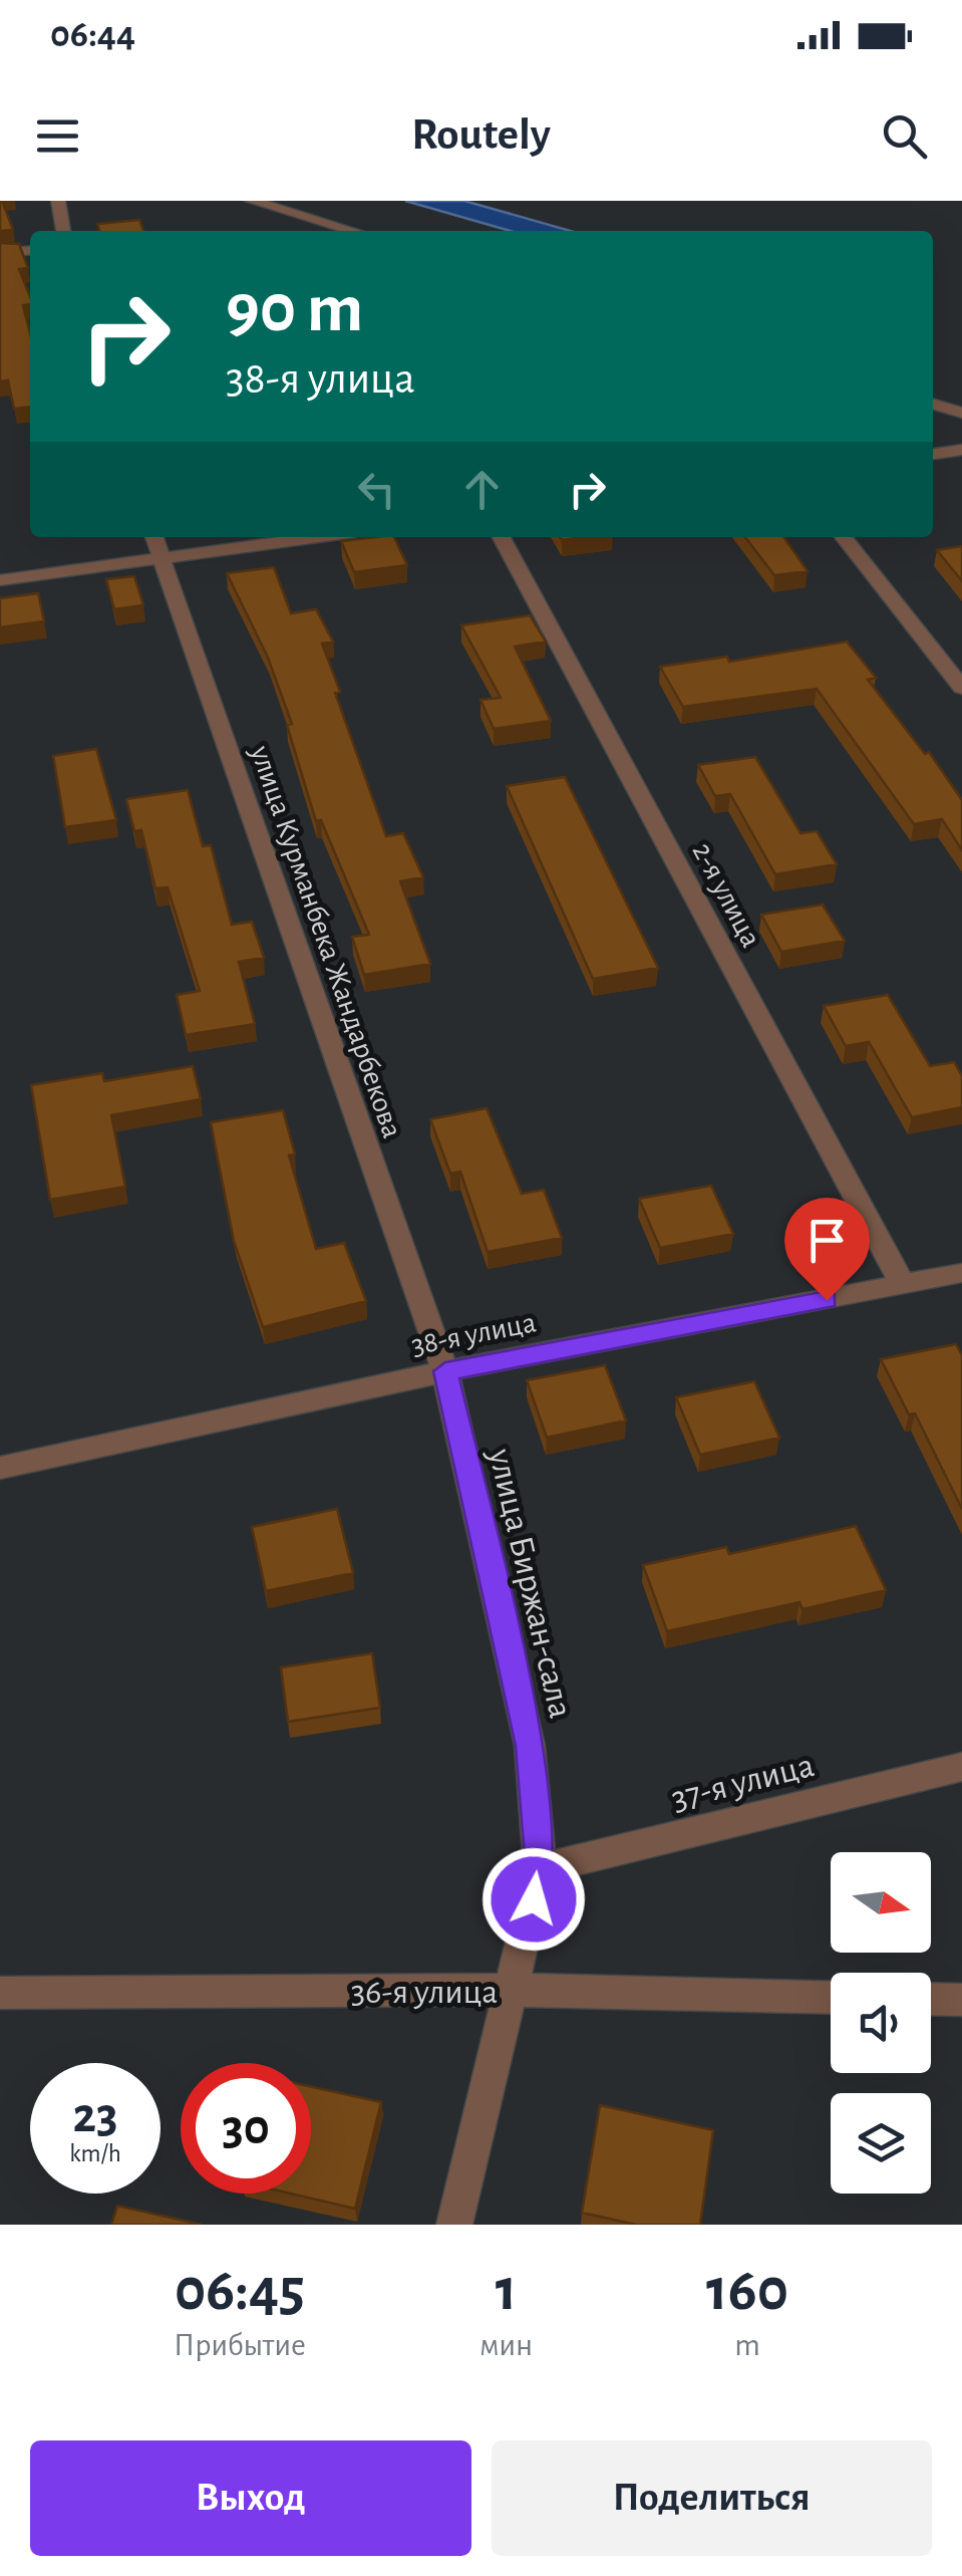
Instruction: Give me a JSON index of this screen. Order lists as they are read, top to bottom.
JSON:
{
  "streets": {
    "street": [
      "2-я улица",
      "улица Курманбека Жандарбекова",
      "38-я улица",
      "улица Биржан-сала",
      "37-я улица",
      "36-я улица"
    ]
  },
  "crossings": [
    ["2-я улица", "38-я улица"],
    ["улица Курманбека Жандарбекова", "38-я улица"],
    ["улица Курманбека Жандарбекова", "улица Биржан-сала"],
    ["38-я улица", "улица Биржан-сала"],
    ["улица Биржан-сала", "37-я улица"],
    ["улица Биржан-сала", "36-я улица"]
  ],
  "north": "right",
  "page": {
    "status": "06:44",
    "header": "Routely",
    "turn": ["90 m", "38-я улица"],
    "speed": "23 km/h",
    "limit": "30",
    "eta": [
      "06:45",
      "Прибытие",
      "1",
      "мин",
      "160",
      "m"
    ],
    "buttons": ["Выход", "Поделиться"]
  }
}
